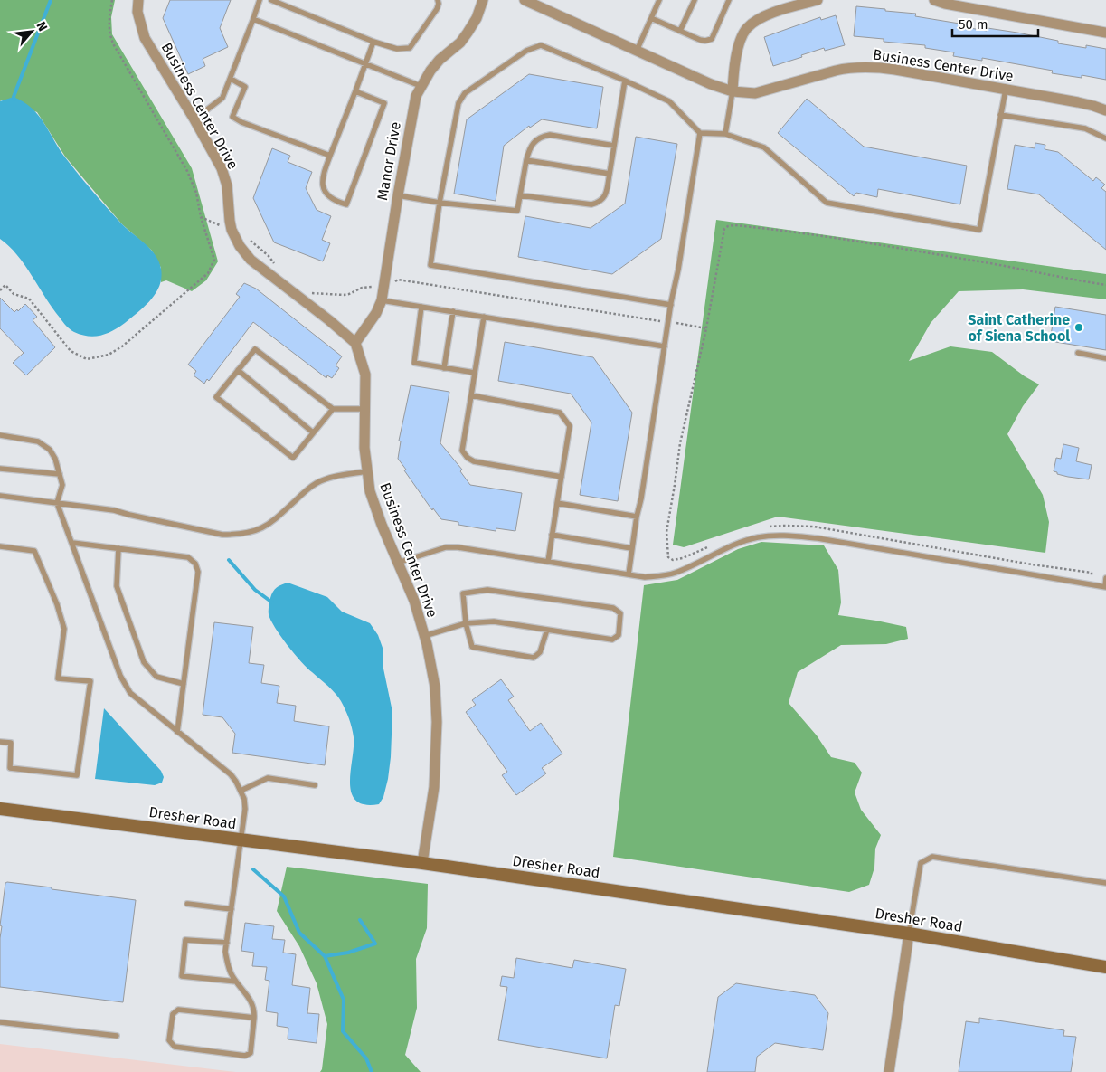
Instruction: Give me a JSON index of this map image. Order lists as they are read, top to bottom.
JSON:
{
  "streets": {
    "main road": ["Dresher Road"],
    "street": ["Business Center Drive", "Manor Drive"]
  },
  "crossings": [
    ["Business Center Drive", "Manor Drive"],
    ["Business Center Drive", "Dresher Road"]
  ],
  "places": ["Saint Catherine of Siena School"],
  "scale_bar": "50 m",
  "north": "top right"
}
